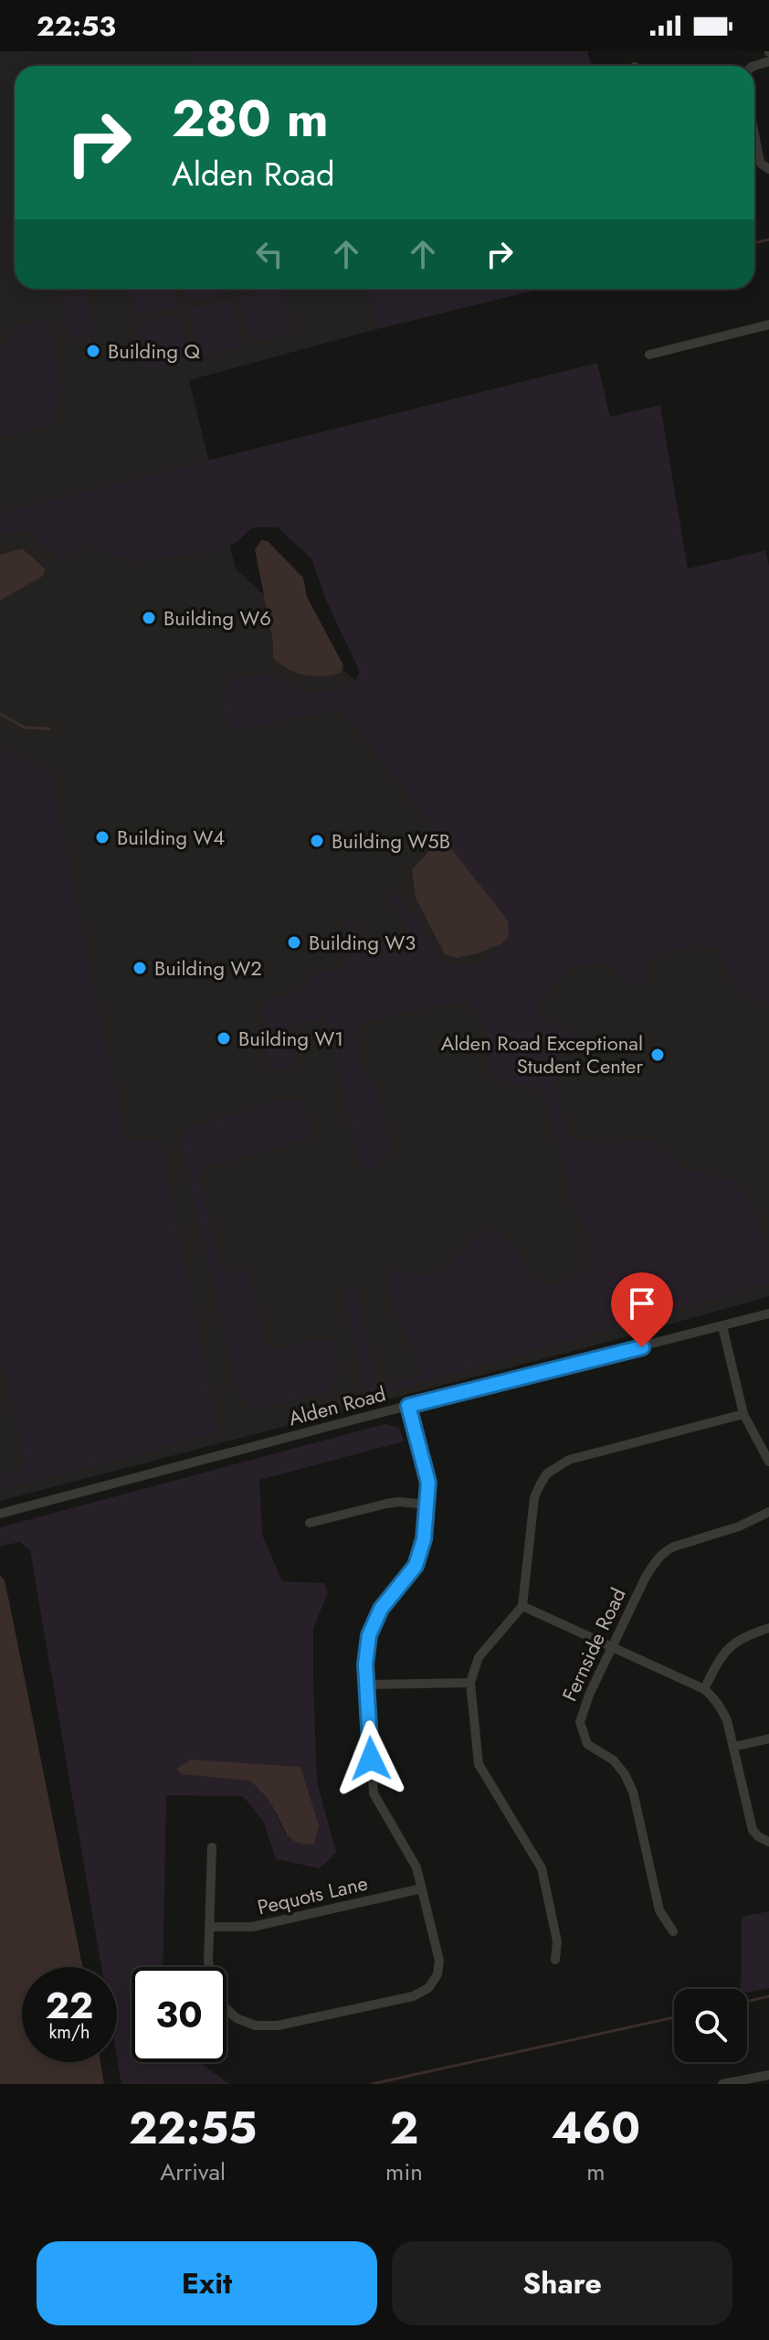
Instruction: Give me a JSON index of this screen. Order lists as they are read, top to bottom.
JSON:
{
  "streets": {
    "street": ["Alden Road", "Fernside Road", "Pequots Lane"]
  },
  "places": [
    "Building Q",
    "Building W6",
    "Building W4",
    "Building W5B",
    "Building W3",
    "Building W2",
    "Building W1",
    "Alden Road Exceptional Student Center"
  ],
  "page": {
    "status": "22:53",
    "turn": ["280 m", "Alden Road"],
    "speed": "22 km/h",
    "limit": "30",
    "eta": [
      "22:55",
      "Arrival",
      "2",
      "min",
      "460",
      "m"
    ],
    "buttons": ["Exit", "Share"]
  }
}
